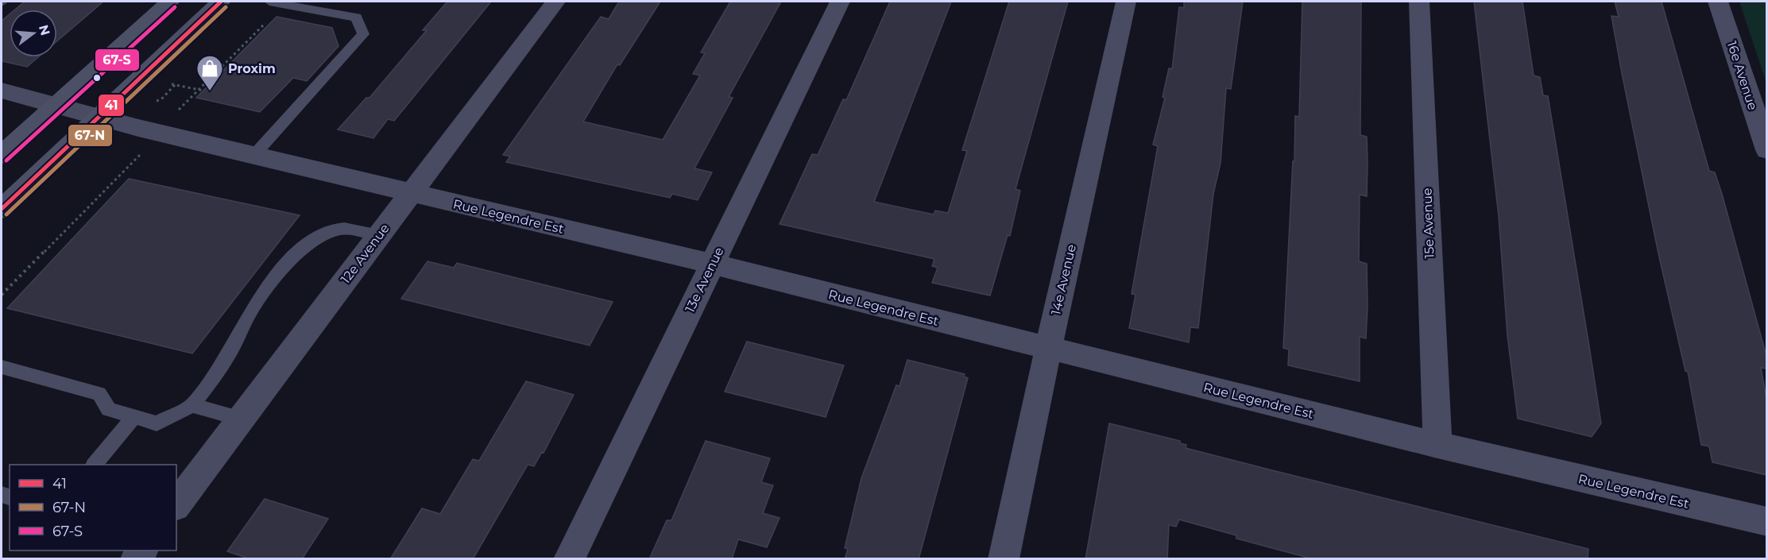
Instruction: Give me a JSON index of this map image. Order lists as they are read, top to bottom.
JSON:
{
  "streets": {
    "street": [
      "16e Avenue",
      "Rue Legendre Est",
      "15e Avenue",
      "12e Avenue",
      "13e Avenue",
      "14e Avenue"
    ]
  },
  "crossings": [
    ["Rue Legendre Est", "15e Avenue"],
    ["Rue Legendre Est", "12e Avenue"],
    ["Rue Legendre Est", "13e Avenue"],
    ["Rue Legendre Est", "14e Avenue"]
  ],
  "places": {
    "shop": ["Proxim"]
  },
  "lines": ["transit line 41", "transit line 67-N", "transit line 67-S"],
  "legend": ["41", "67-N", "67-S"],
  "north": "right"
}
